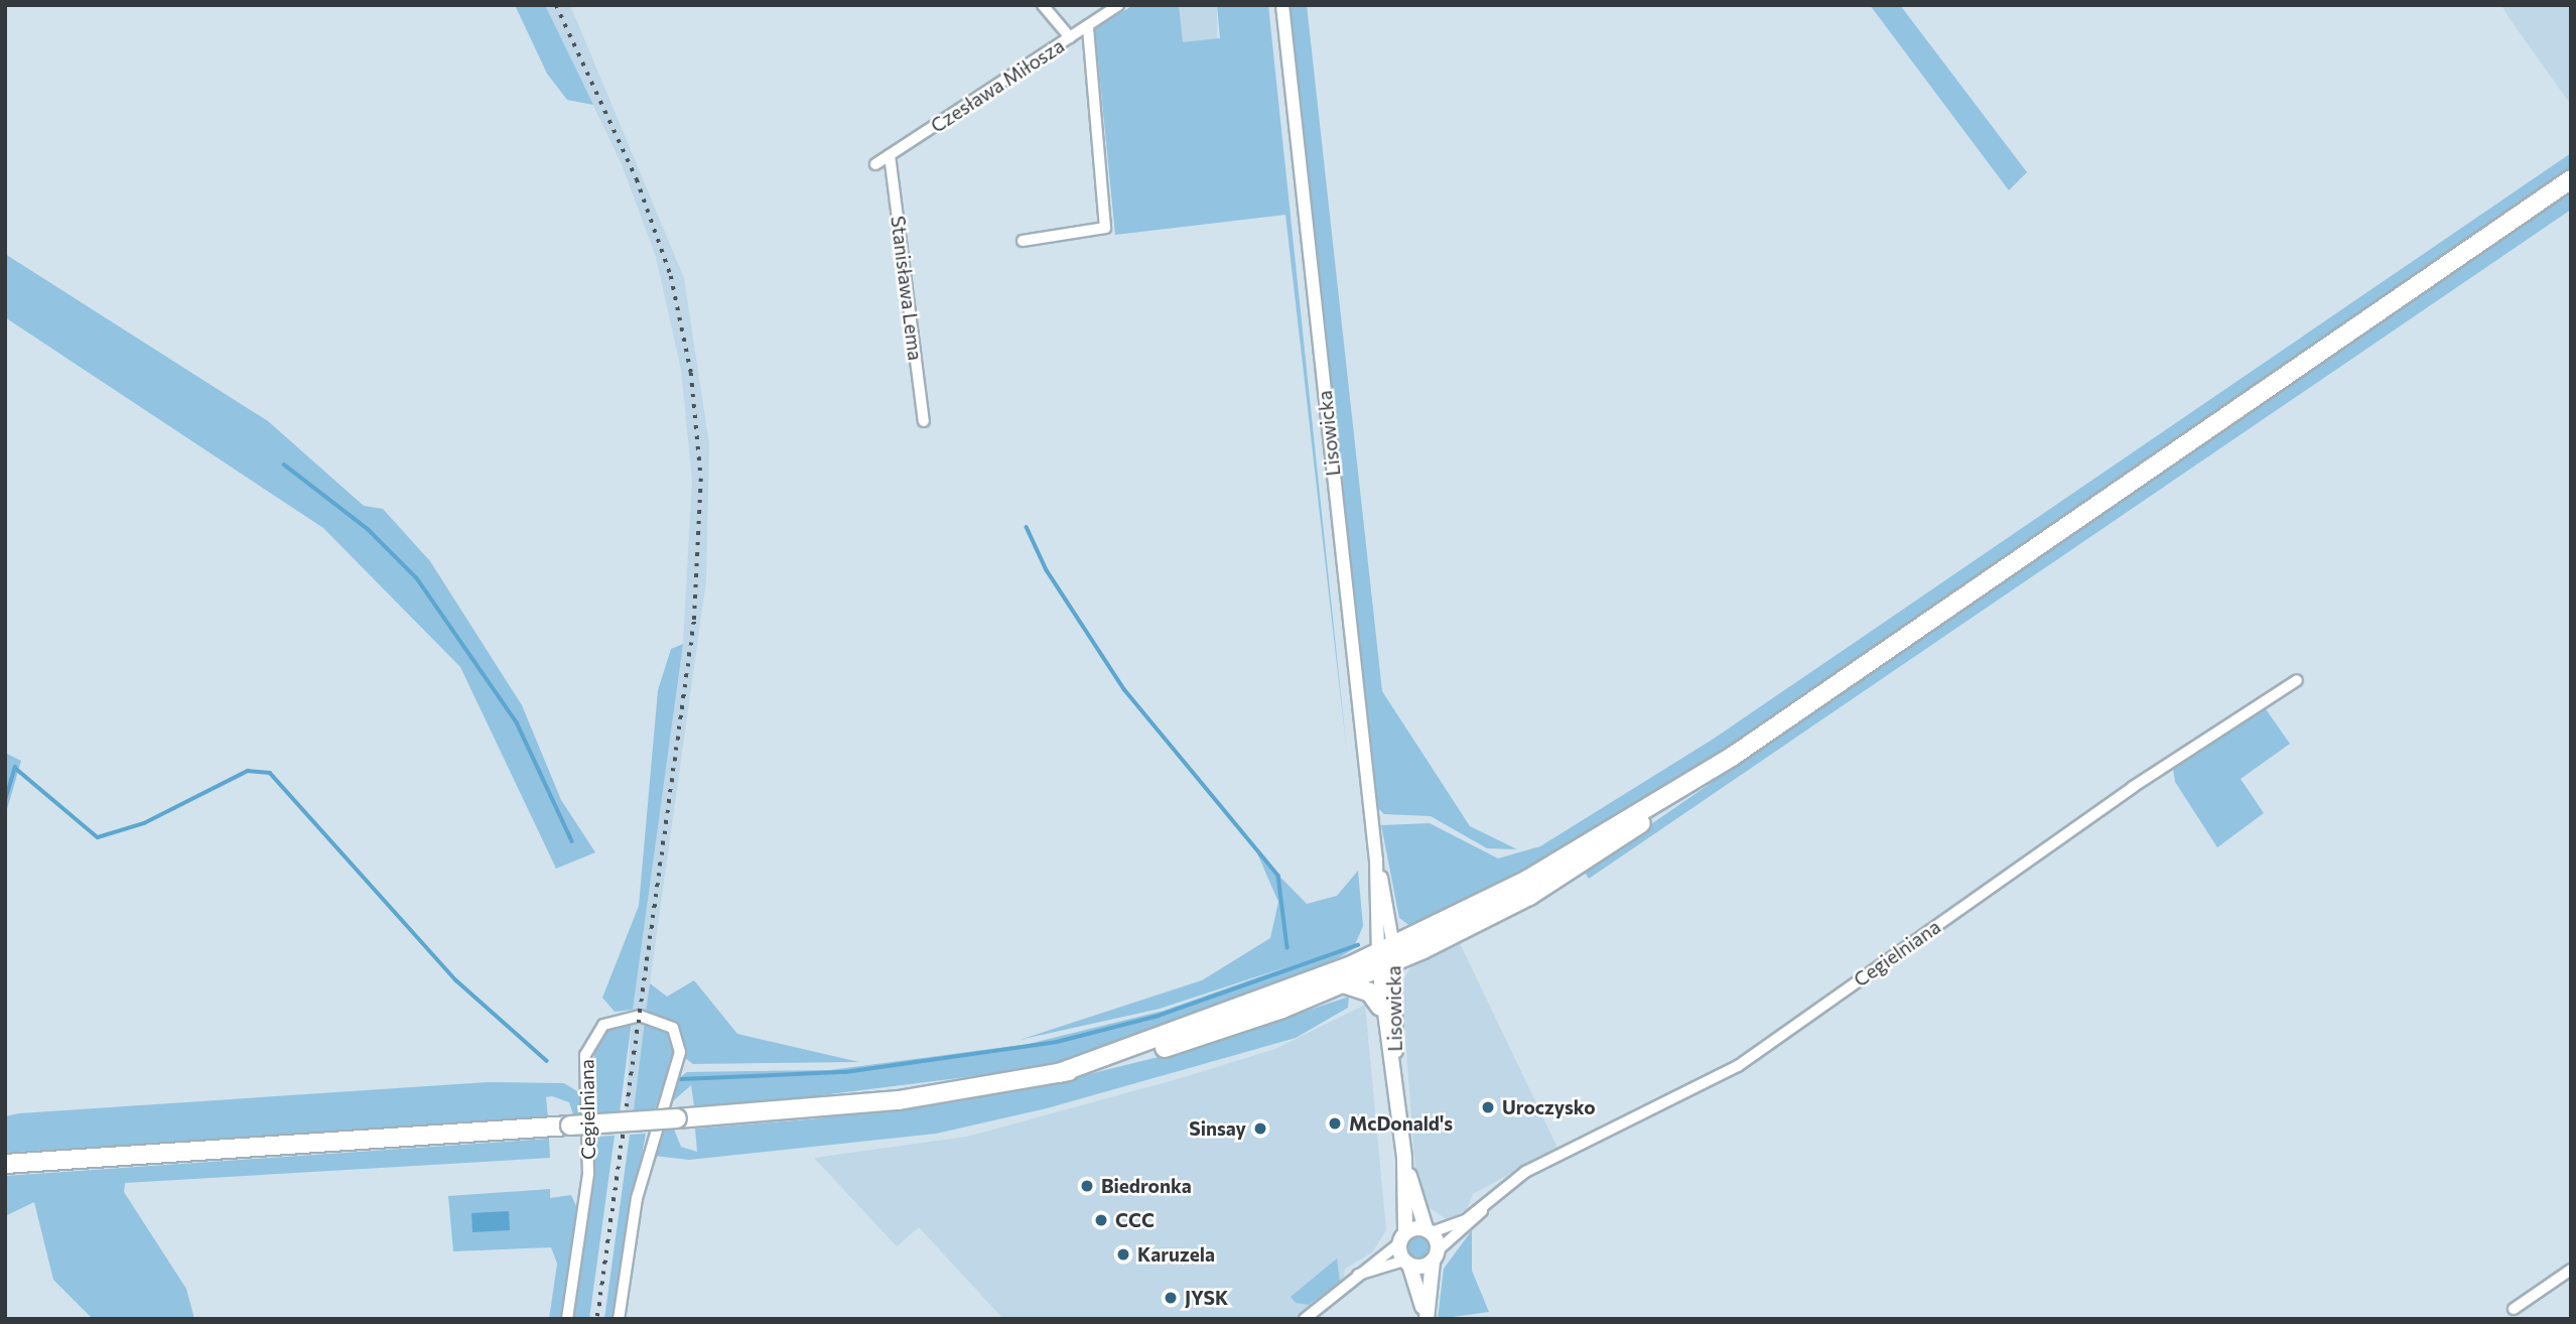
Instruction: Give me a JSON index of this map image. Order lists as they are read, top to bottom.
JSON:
{
  "streets": {
    "main road": ["Lisowicka"],
    "street": ["Czesława Miłosza", "Stanisława Lema", "Cegielniana"]
  },
  "crossings": [
    ["Czesława Miłosza", "Stanisława Lema"],
    ["Lisowicka", "Cegielniana"]
  ],
  "places": [
    "Uroczysko",
    "McDonald's",
    "Sinsay",
    "Biedronka",
    "CCC",
    "Karuzela",
    "JYSK"
  ]
}
